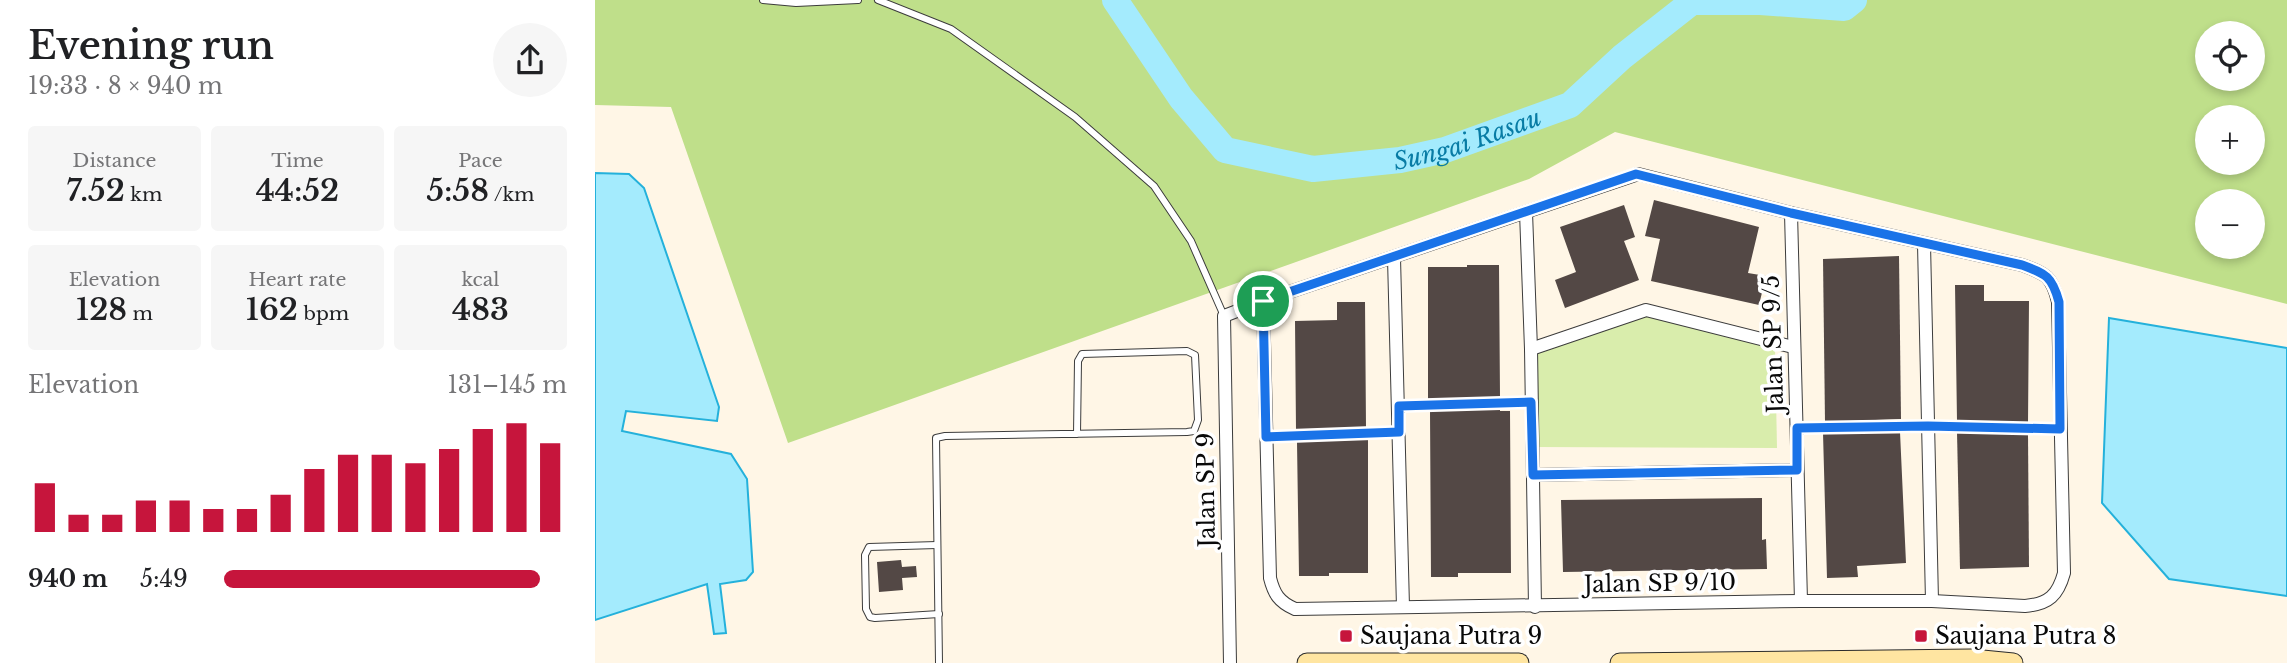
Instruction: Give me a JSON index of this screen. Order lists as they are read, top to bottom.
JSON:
{
  "streets": {
    "street": ["Jalan SP 9/5", "Jalan SP 9", "Jalan SP 9/10"]
  },
  "crossings": [
    ["Jalan SP 9/5", "Jalan SP 9/10"]
  ],
  "water": ["Sungai Rasau"],
  "places": {
    "transit": ["Saujana Putra 9", "Saujana Putra 8"]
  },
  "page": {
    "heading": ["Evening run", "19:33 · 8 × 940 m"],
    "map_buttons": ["+", "−"],
    "stats": [
      ["Distance", "7.52 km"],
      ["Time", "44:52"],
      ["Pace", "5:58 /km"],
      ["Elevation", "128 m"],
      ["Heart rate", "162 bpm"],
      ["kcal", "483"]
    ],
    "chart": ["Elevation", "131–145 m"],
    "list": [
      {
        "name": "940 m",
        "note": "5:49"
      }
    ]
  }
}
